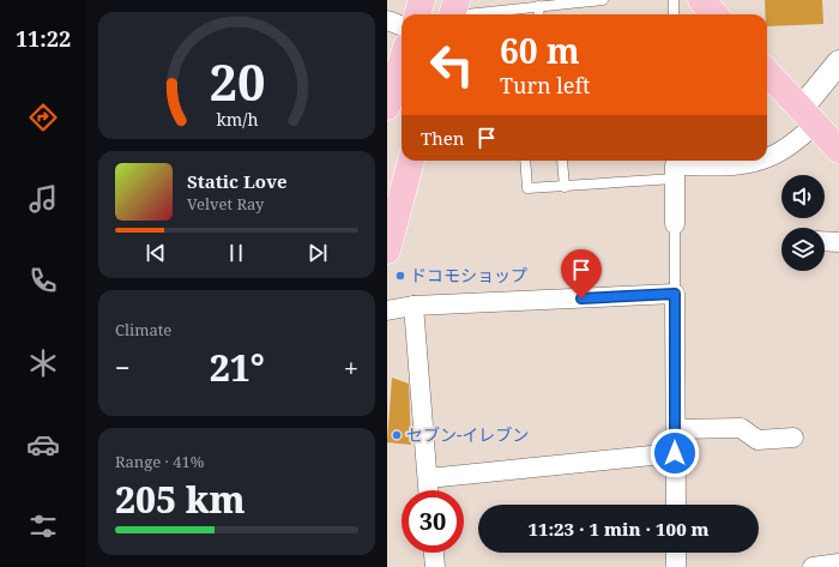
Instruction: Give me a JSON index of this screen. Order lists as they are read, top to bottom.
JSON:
{
  "places": ["ドコモショップ", "セブン-イレブン"],
  "page": {
    "tabs": "11:22",
    "turn": ["60 m", "Turn left"],
    "then": "Then",
    "song": ["Static Love", "Velvet Ray"],
    "tile": [
      "Climate",
      ["Range · 41%", "205 km"]
    ],
    "heat": ["−", "21°", "+"],
    "limit": "30",
    "trip": "11:23 · 1 min · 100 m",
    "gauge": ["20", "km/h"]
  }
}
